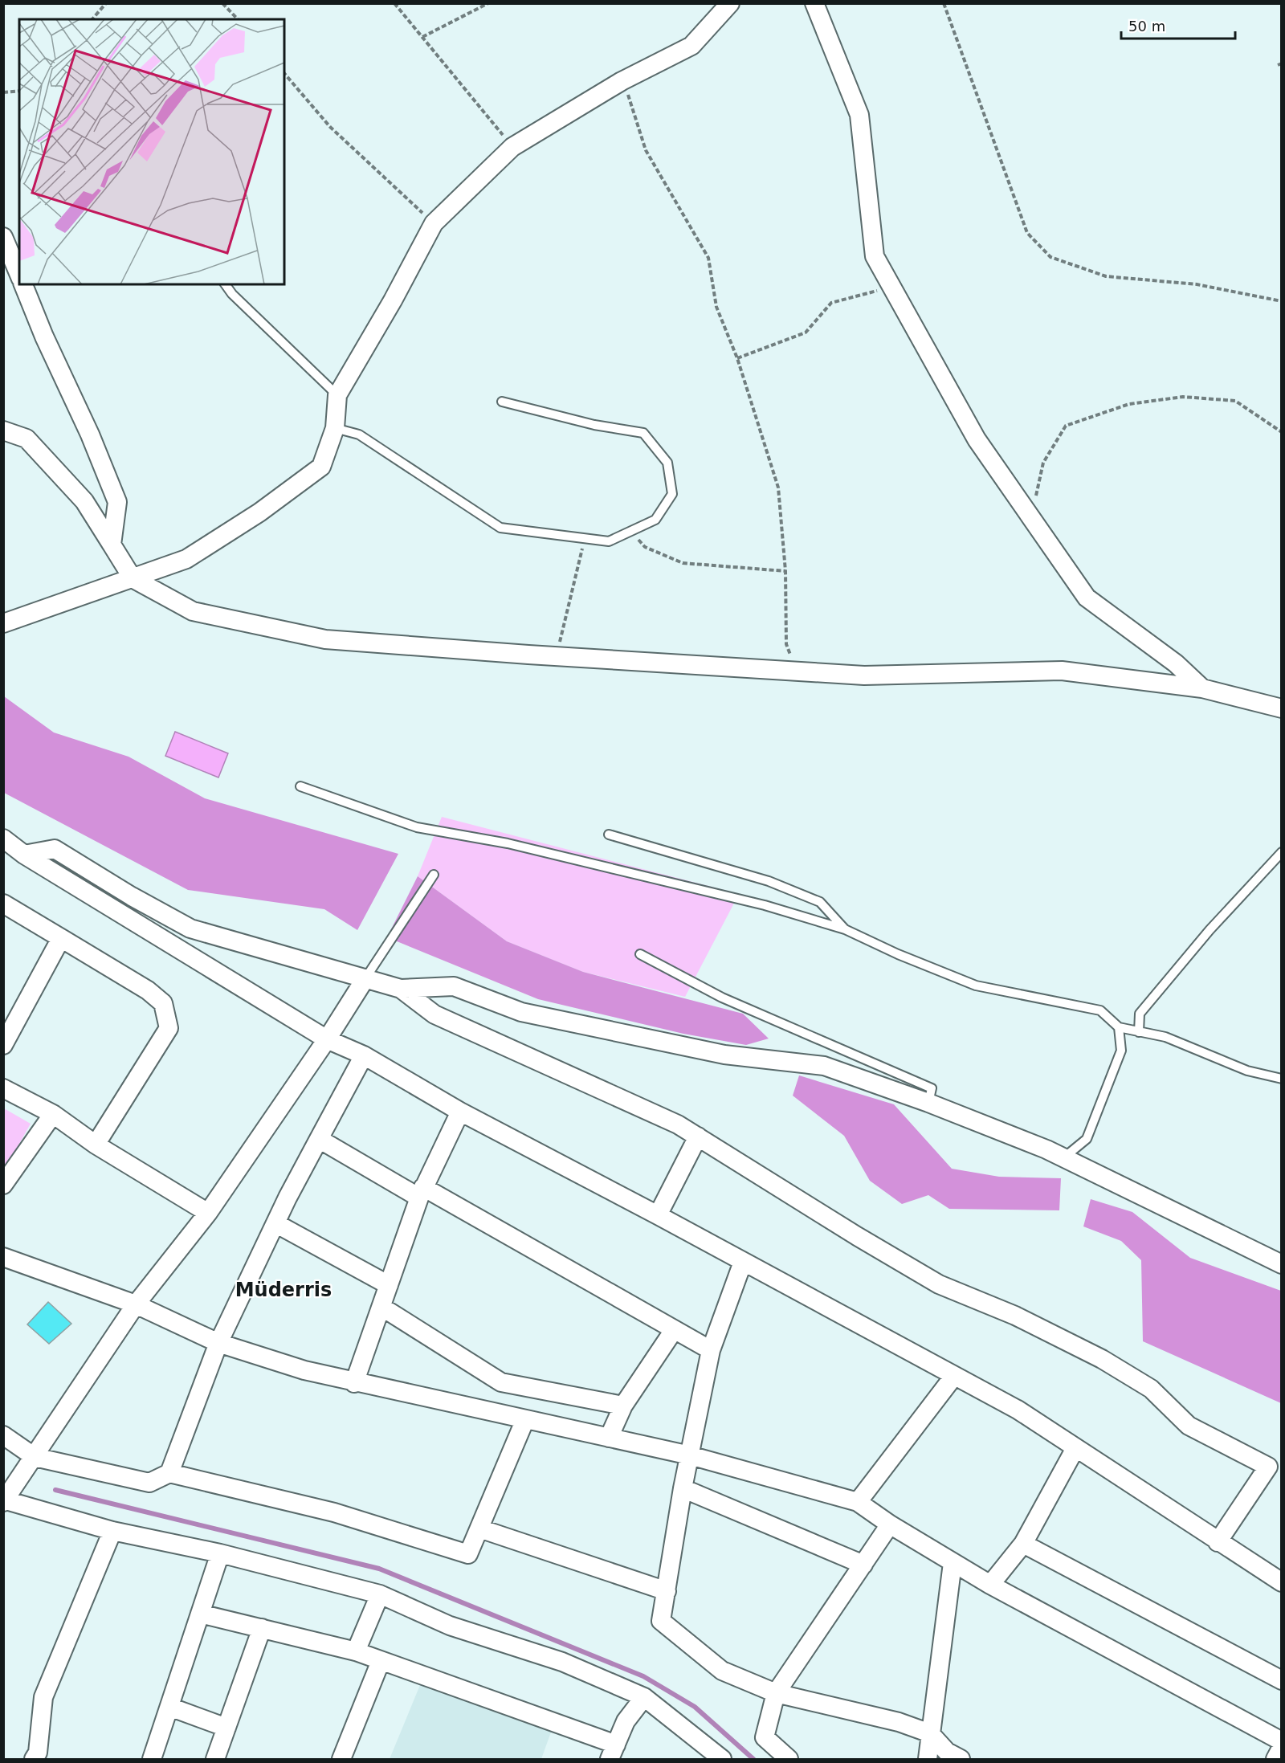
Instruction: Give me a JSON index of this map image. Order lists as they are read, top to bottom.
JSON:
{
  "districts": ["Müderris"],
  "scale_bar": "50 m"
}
